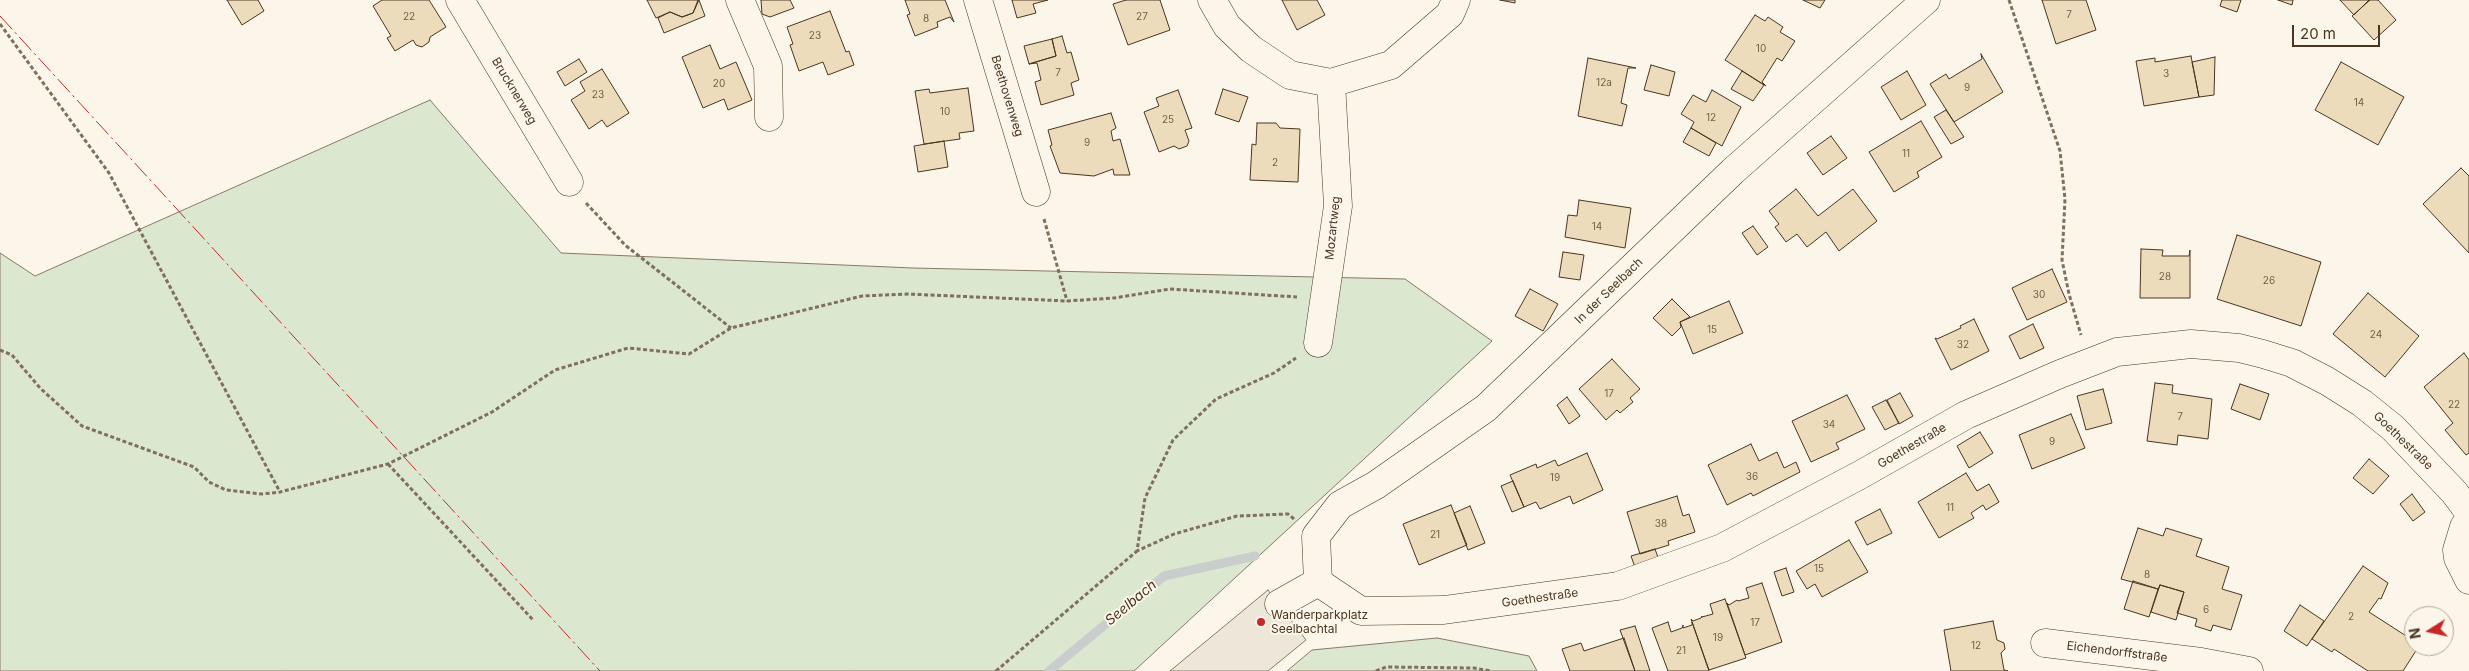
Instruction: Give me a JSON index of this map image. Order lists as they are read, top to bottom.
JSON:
{
  "streets": {
    "street": [
      "Brucknerweg",
      "Beethovenweg",
      "Mozartweg",
      "In der Seelbach",
      "Goethestraße",
      "Eichendorffstraße"
    ]
  },
  "water": ["Seelbach"],
  "places": ["Wanderparkplatz Seelbachtal"],
  "house_numbers": [
    "7",
    "22",
    "27",
    "8",
    "23",
    "10",
    "7",
    "3",
    "12a",
    "20",
    "9",
    "23",
    "14",
    "10",
    "12",
    "25",
    "9",
    "11",
    "2",
    "14",
    "28",
    "26",
    "30",
    "15",
    "24",
    "32",
    "17",
    "22",
    "7",
    "34",
    "9",
    "36",
    "19",
    "11",
    "38",
    "21",
    "15",
    "8",
    "6",
    "2",
    "17",
    "19",
    "12",
    "21"
  ],
  "scale_bar": "20 m",
  "north": "left"
}
